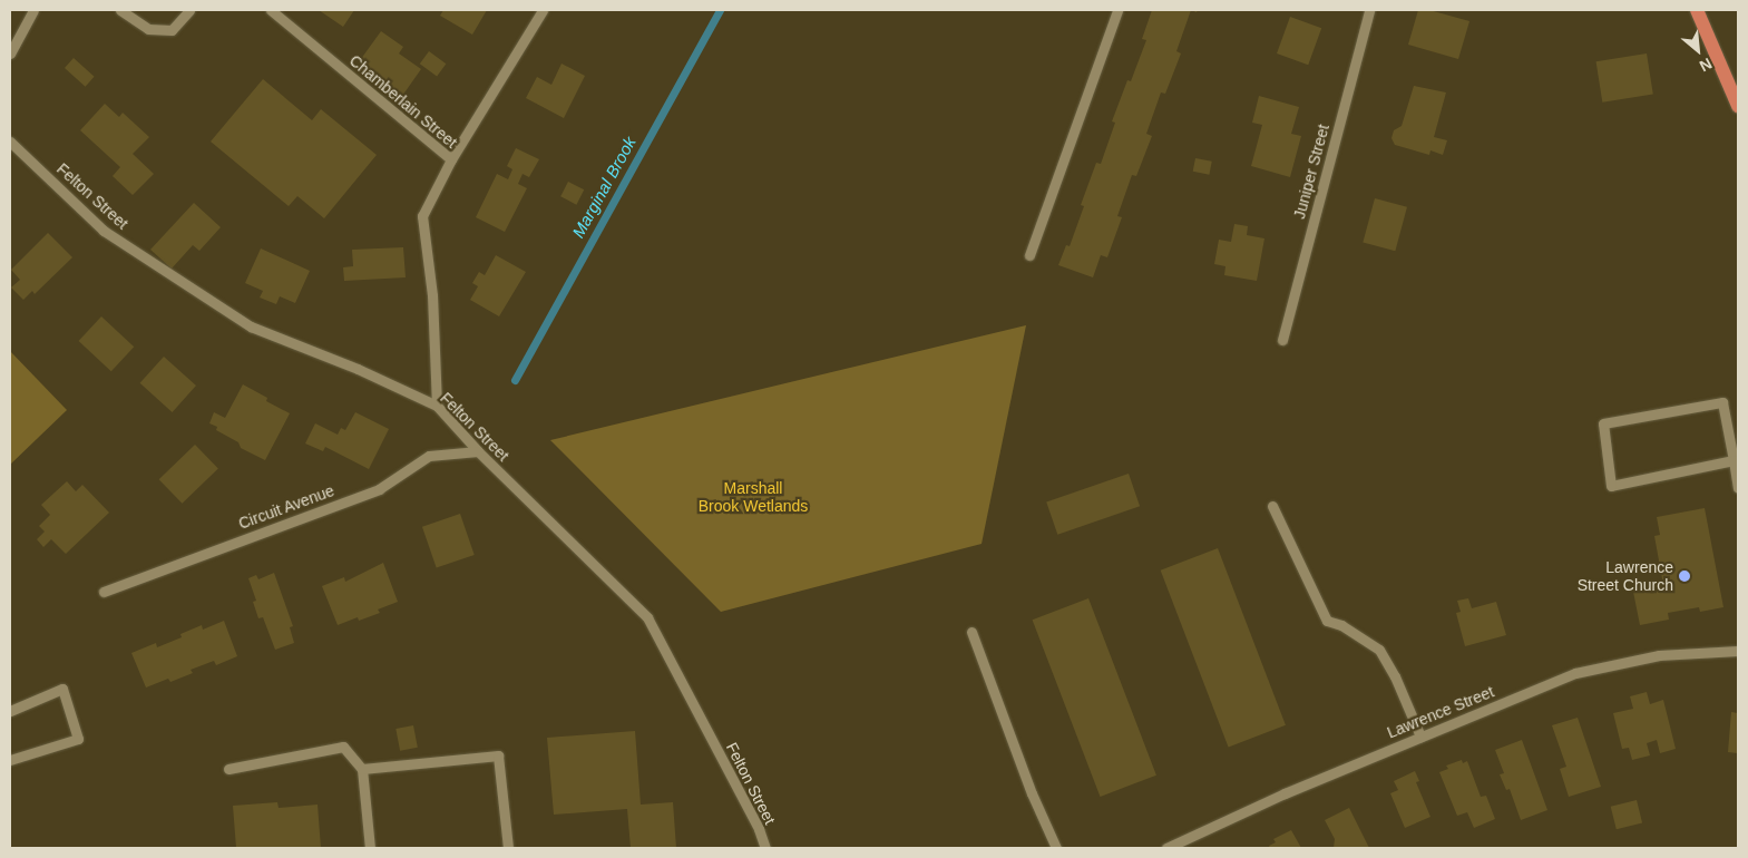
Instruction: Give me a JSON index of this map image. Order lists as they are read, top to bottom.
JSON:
{
  "streets": {
    "street": [
      "Chamberlain Street",
      "Juniper Street",
      "Felton Street",
      "Circuit Avenue",
      "Lawrence Street"
    ]
  },
  "crossings": [
    ["Chamberlain Street", "Felton Street"],
    ["Felton Street", "Circuit Avenue"]
  ],
  "water": ["Marginal Brook"],
  "parks": ["Marshall Brook Wetlands"],
  "places": ["Lawrence Street Church"],
  "north": "bottom right"
}
